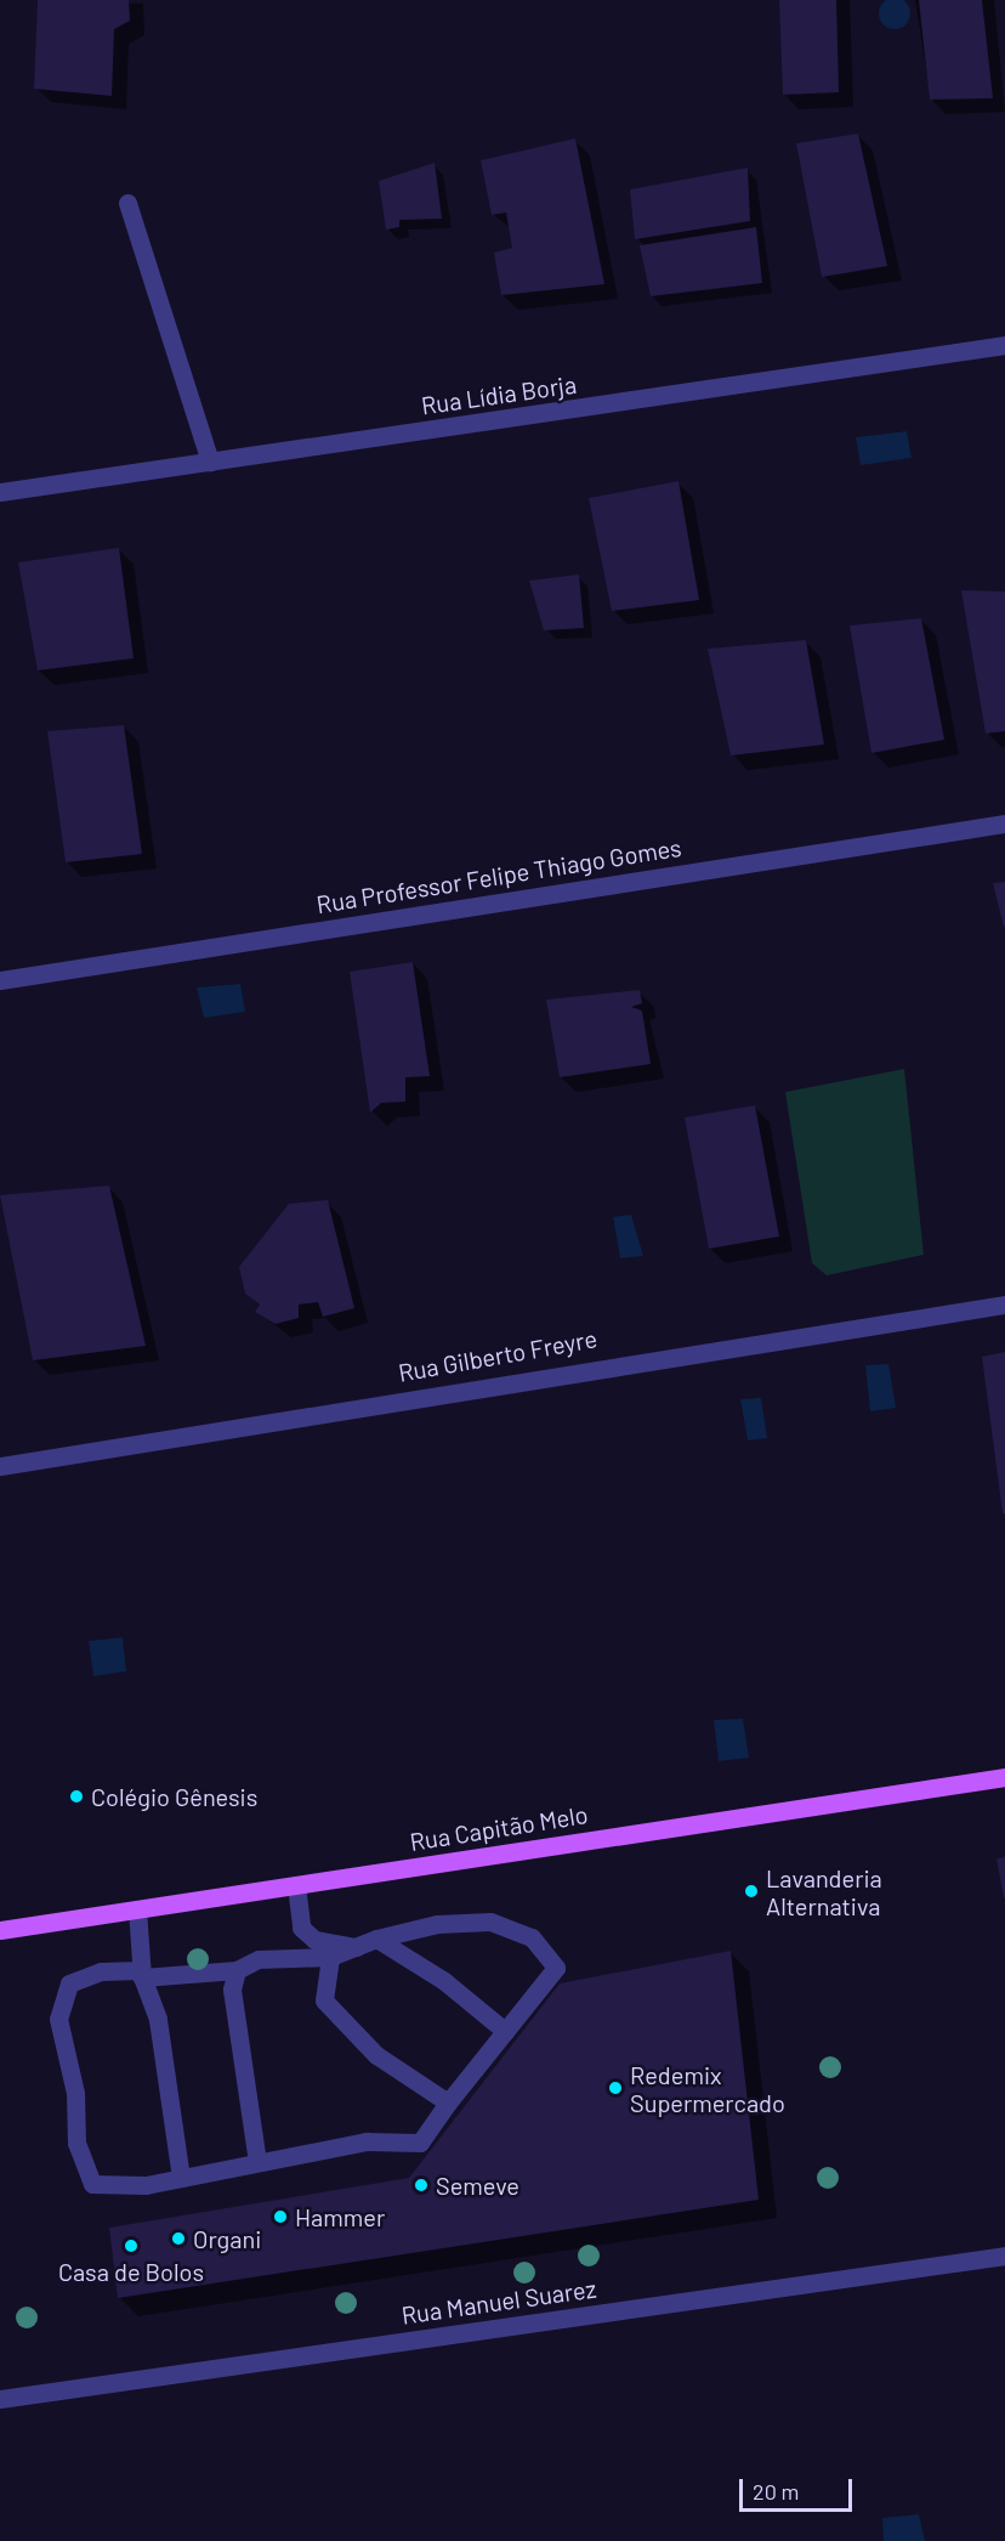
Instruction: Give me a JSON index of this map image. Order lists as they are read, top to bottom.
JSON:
{
  "streets": {
    "main road": ["Rua Capitão Melo"],
    "street": [
      "Rua Lídia Borja",
      "Rua Professor Felipe Thiago Gomes",
      "Rua Gilberto Freyre",
      "Rua Manuel Suarez"
    ]
  },
  "places": [
    "Colégio Gênesis",
    "Lavanderia Alternativa",
    "Redemix Supermercado",
    "Semeve",
    "Hammer",
    "Organi",
    "Casa de Bolos"
  ],
  "scale_bar": "20 m"
}
